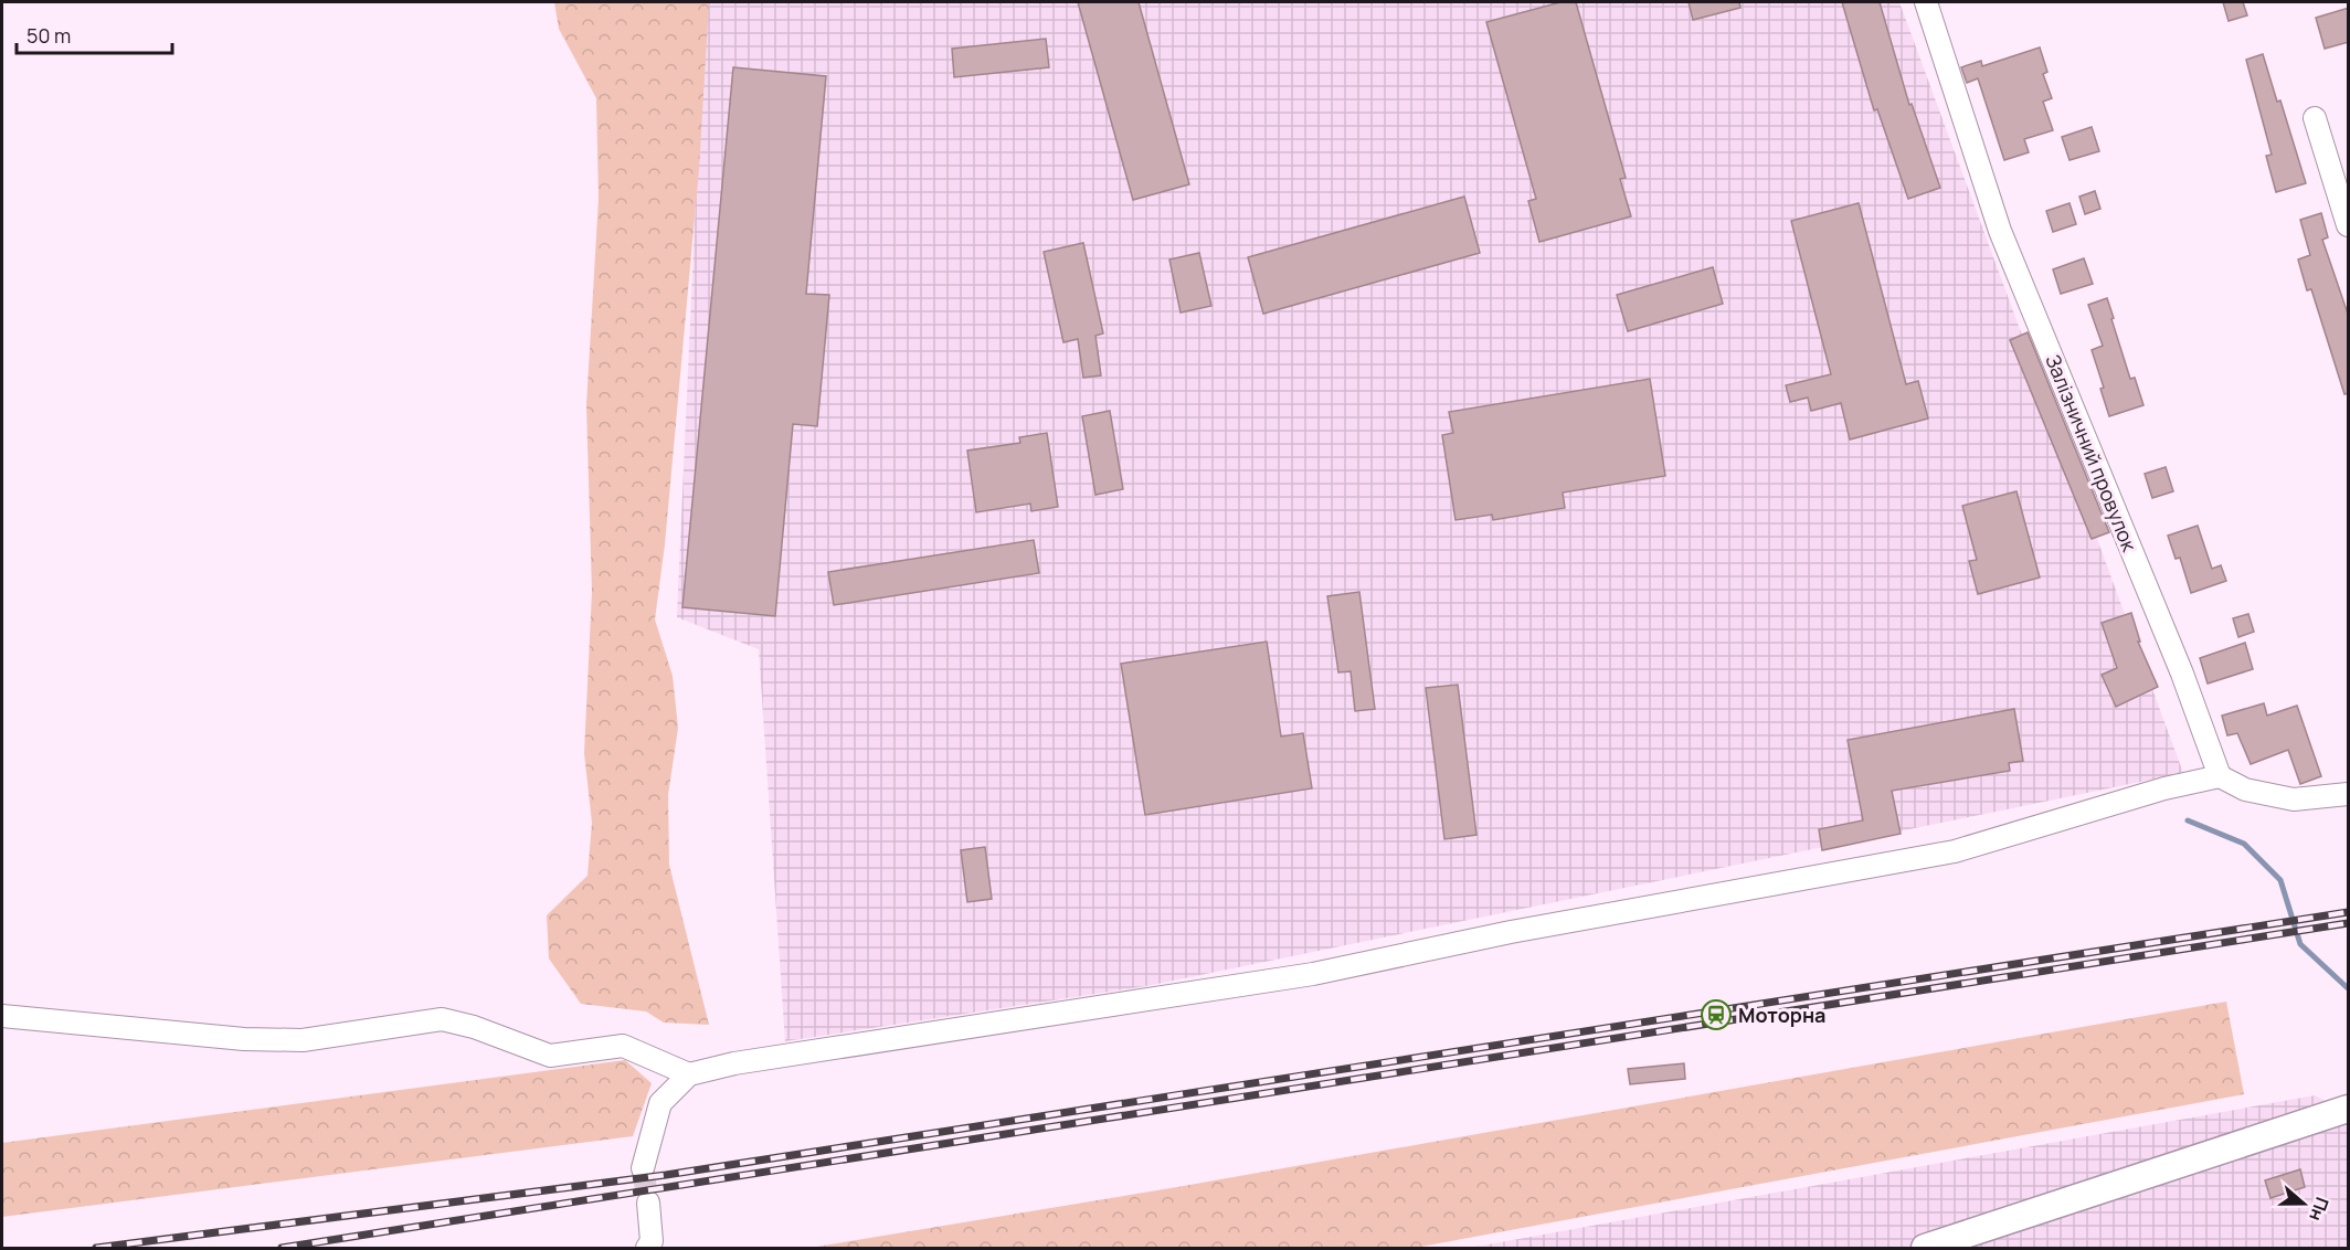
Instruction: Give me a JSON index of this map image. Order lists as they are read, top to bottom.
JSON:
{
  "streets": {
    "street": ["Залізничний провулок"]
  },
  "places": {
    "station": ["Моторна"]
  },
  "scale_bar": "50 m",
  "north": "right"
}
